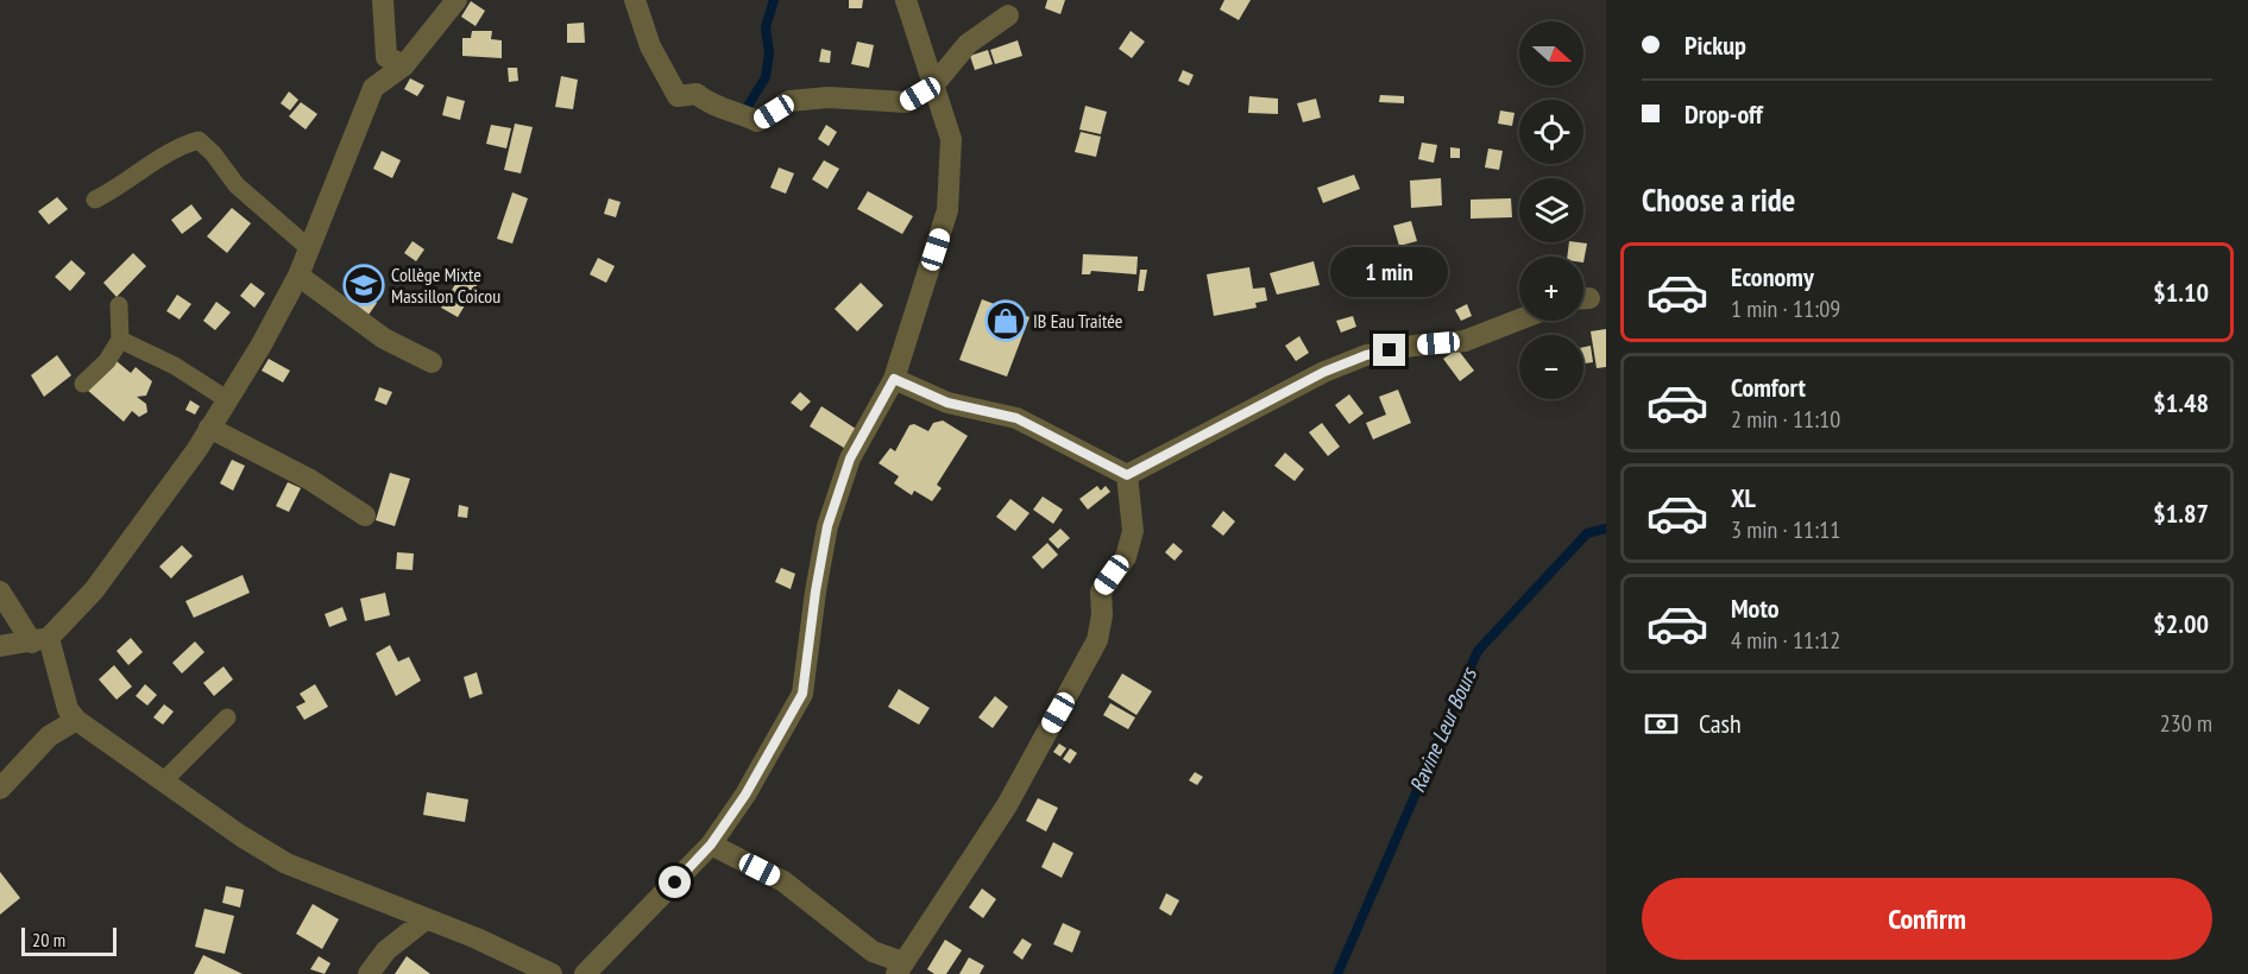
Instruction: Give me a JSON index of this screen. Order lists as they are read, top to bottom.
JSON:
{
  "water": ["Ravine Leur Bours"],
  "places": {
    "school or university": ["Collège Mixte Massillon Coicou"],
    "shop": ["IB Eau Traitée"]
  },
  "scale_bar": "20 m",
  "north": "right",
  "page": {
    "banner": ["Pickup", "Drop-off"],
    "map_buttons": ["+", "−"],
    "heading": "Choose a ride",
    "list": [
      {
        "name": "Economy",
        "note": "1 min · 11:09",
        "value": "$1.10"
      },
      {
        "name": "Comfort",
        "note": "2 min · 11:10",
        "value": "$1.48"
      },
      {
        "name": "XL",
        "note": "3 min · 11:11",
        "value": "$1.87"
      },
      {
        "name": "Moto",
        "note": "4 min · 11:12",
        "value": "$2.00"
      }
    ],
    "bubble": "1 min",
    "pay": ["Cash", "230 m"],
    "buttons": "Confirm",
    "scale": "20 m"
  }
}
